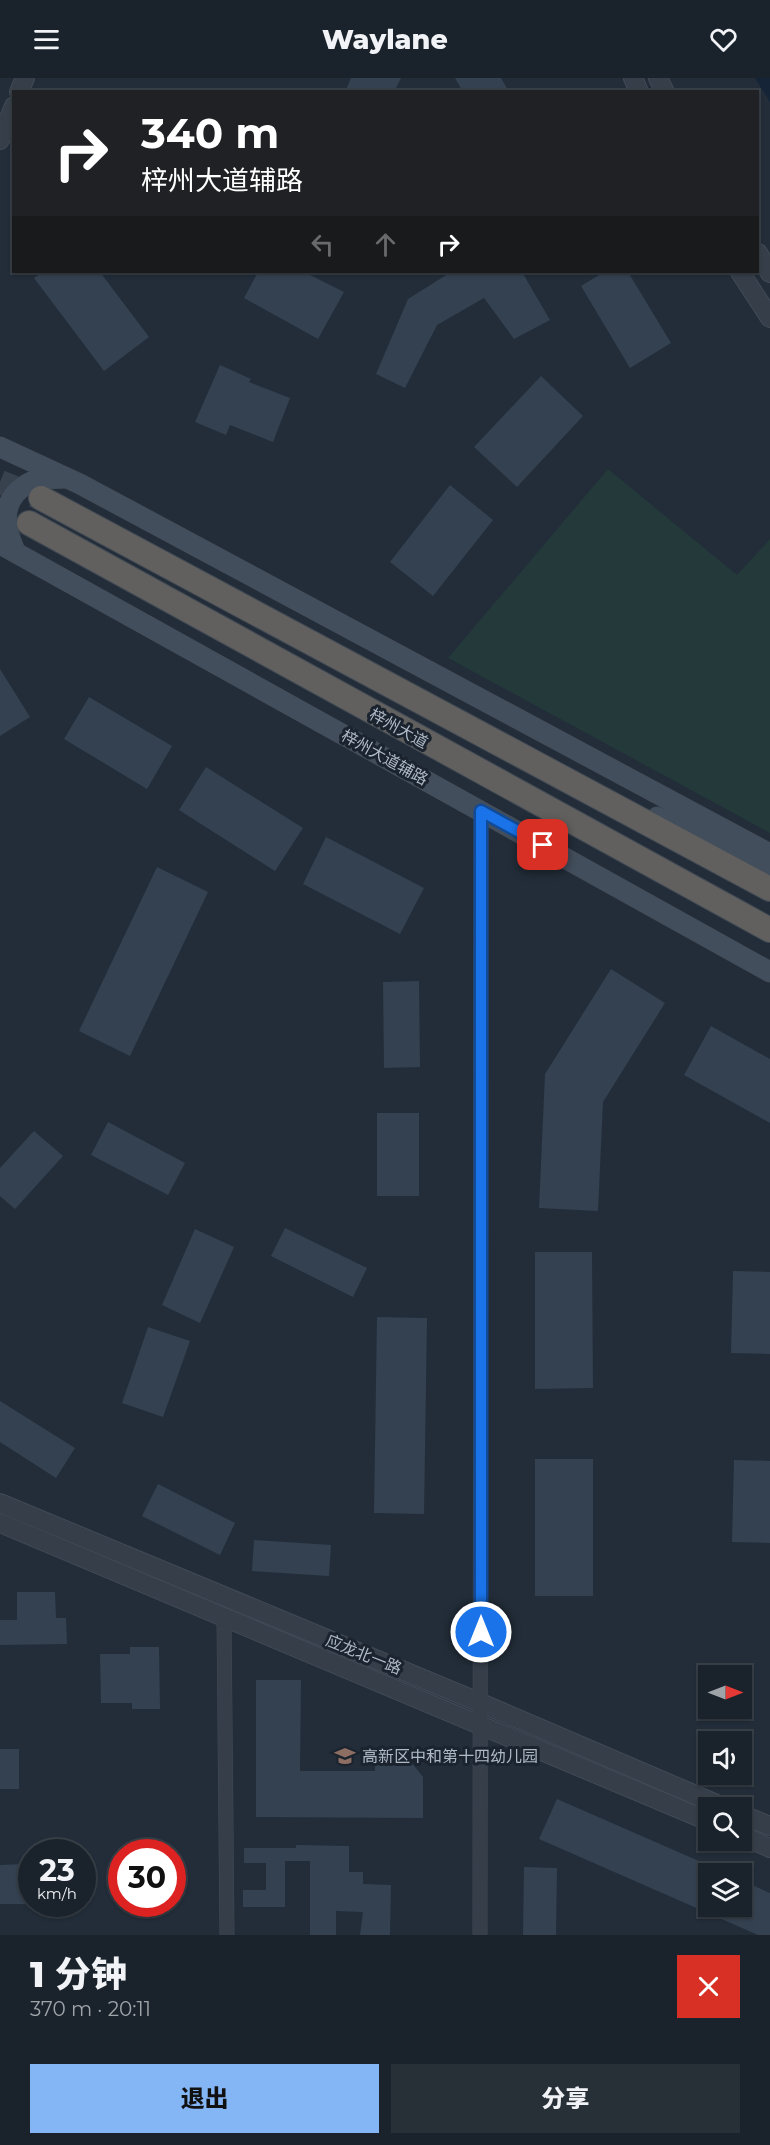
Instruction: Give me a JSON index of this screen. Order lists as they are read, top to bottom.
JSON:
{
  "streets": {
    "highway": ["梓州大道"],
    "main road": ["梓州大道辅路"],
    "street": ["应龙北一路"]
  },
  "places": {
    "school or university": ["高新区中和第十四幼儿园"]
  },
  "north": "right",
  "page": {
    "header": "Waylane",
    "turn": ["340 m", "梓州大道辅路"],
    "speed": "23 km/h",
    "limit": "30",
    "heading": ["1 分钟", "370 m · 20:11"],
    "buttons": ["退出", "分享"]
  }
}
